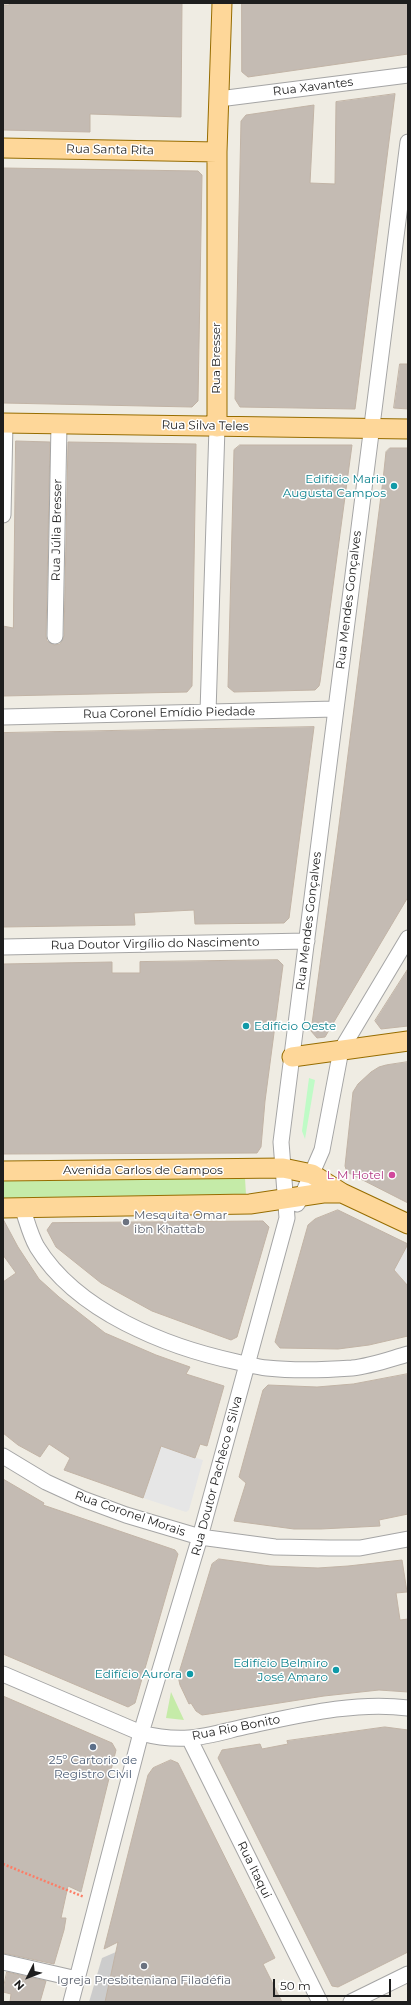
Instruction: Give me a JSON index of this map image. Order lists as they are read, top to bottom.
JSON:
{
  "streets": {
    "main road": [
      "Rua Santa Rita",
      "Rua Bresser",
      "Rua Silva Teles",
      "Avenida Carlos de Campos"
    ],
    "street": [
      "Rua Xavantes",
      "Rua Júlia Bresser",
      "Rua Mendes Gonçalves",
      "Rua Coronel Emídio Piedade",
      "Rua Doutor Virgílio do Nascimento",
      "Rua Doutor Pachêco e Silva",
      "Rua Coronel Morais",
      "Rua Rio Bonito",
      "Rua Itaqui"
    ]
  },
  "crossings": [
    ["Rua Xavantes", "Rua Bresser"],
    ["Rua Santa Rita", "Rua Bresser"],
    ["Rua Bresser", "Rua Silva Teles"],
    ["Rua Bresser", "Rua Coronel Emídio Piedade"],
    ["Rua Silva Teles", "Rua Júlia Bresser"],
    ["Rua Silva Teles", "Rua Mendes Gonçalves"],
    ["Rua Mendes Gonçalves", "Rua Coronel Emídio Piedade"],
    ["Rua Mendes Gonçalves", "Rua Doutor Virgílio do Nascimento"],
    ["Rua Mendes Gonçalves", "Avenida Carlos de Campos"],
    ["Rua Mendes Gonçalves", "Rua Doutor Pachêco e Silva"],
    ["Avenida Carlos de Campos", "Rua Doutor Pachêco e Silva"],
    ["Rua Doutor Pachêco e Silva", "Rua Coronel Morais"],
    ["Rua Doutor Pachêco e Silva", "Rua Rio Bonito"],
    ["Rua Rio Bonito", "Rua Itaqui"]
  ],
  "places": [
    "Edifício Maria Augusta Campos",
    "Edifício Oeste",
    "L M Hotel",
    "Mesquita Omar ibn Khattab",
    "Edifício Belmiro José Amaro",
    "Edifício Aurora",
    "25º Cartorio de Registro Civil",
    "Igreja Presbiteniana Filadéfia"
  ],
  "scale_bar": "50 m",
  "north": "bottom left"
}
